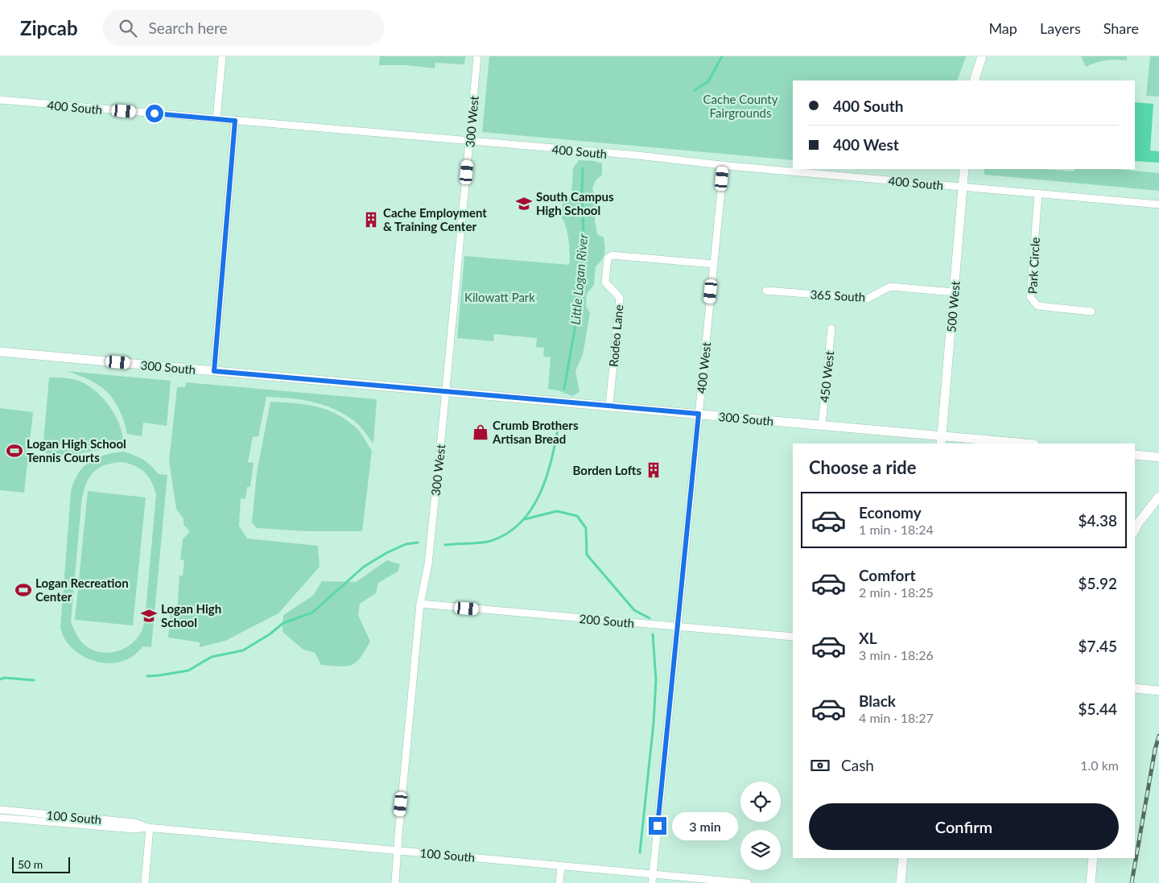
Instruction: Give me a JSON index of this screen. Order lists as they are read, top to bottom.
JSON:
{
  "streets": {
    "street": [
      "400 South",
      "300 West",
      "Park Circle",
      "365 South",
      "500 West",
      "Rodeo Lane",
      "300 South",
      "400 West",
      "450 West",
      "200 South",
      "100 South"
    ]
  },
  "crossings": [
    ["400 South", "300 West"],
    ["400 South", "Park Circle"],
    ["400 South", "500 West"],
    ["400 South", "400 West"],
    ["300 West", "300 South"],
    ["300 West", "200 South"],
    ["300 West", "100 South"],
    ["365 South", "500 West"],
    ["500 West", "300 South"],
    ["Rodeo Lane", "300 South"],
    ["Rodeo Lane", "400 West"],
    ["300 South", "400 West"],
    ["300 South", "450 West"],
    ["400 West", "200 South"],
    ["400 West", "100 South"]
  ],
  "water": ["Little Logan River"],
  "parks": ["Cache County Fairgrounds", "Kilowatt Park"],
  "places": {
    "school or university": ["South Campus High School", "Logan High School"],
    "building": ["Cache Employment & Training Center", "Borden Lofts"],
    "shop": ["Crumb Brothers Artisan Bread"],
    "sports": ["Logan High School Tennis Courts", "Logan Recreation Center"]
  },
  "scale_bar": "50 m",
  "page": {
    "header": "Zipcab",
    "search": "Search here",
    "nav": ["Map", "Layers", "Share"],
    "banner": ["400 South", "400 West"],
    "heading": "Choose a ride",
    "list": [
      {
        "name": "Economy",
        "note": "1 min · 18:24",
        "value": "$4.38"
      },
      {
        "name": "Comfort",
        "note": "2 min · 18:25",
        "value": "$5.92"
      },
      {
        "name": "XL",
        "note": "3 min · 18:26",
        "value": "$7.45"
      },
      {
        "name": "Black",
        "note": "4 min · 18:27",
        "value": "$5.44"
      }
    ],
    "pay": ["Cash", "1.0 km"],
    "buttons": "Confirm",
    "bubble": "3 min",
    "scale": "50 m"
  }
}
